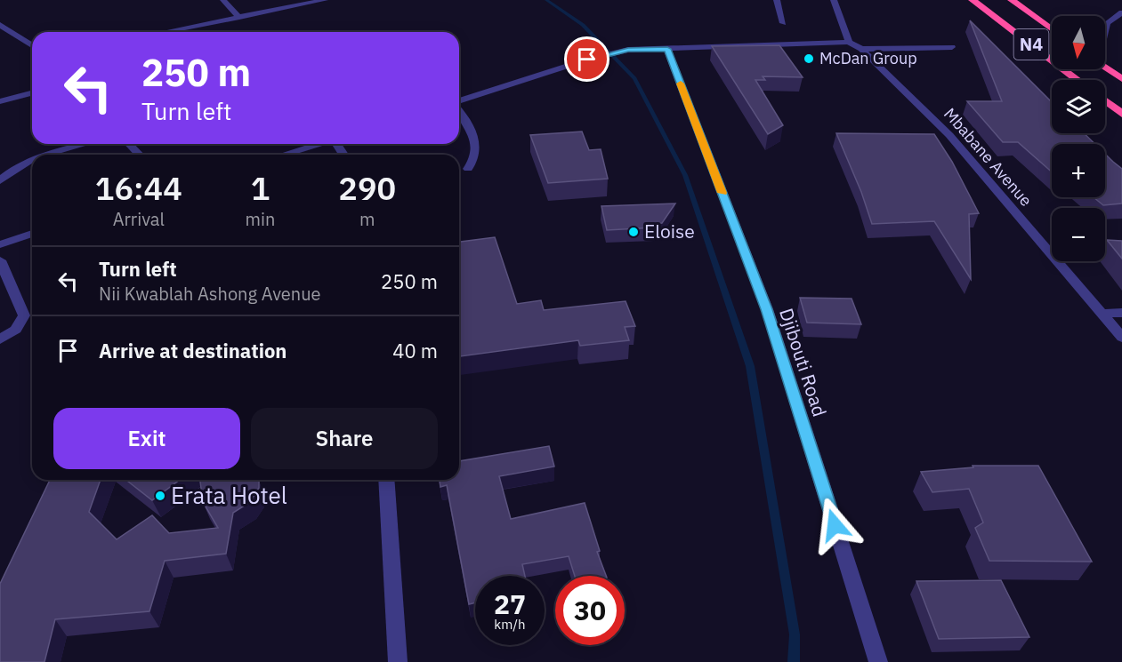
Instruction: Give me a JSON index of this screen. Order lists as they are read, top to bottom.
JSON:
{
  "streets": {
    "highway": ["N4"],
    "street": ["Mbabane Avenue", "Djibouti Road"]
  },
  "places": ["McDan Group", "Eloise", "Erata Hotel"],
  "north": "bottom",
  "page": {
    "map_buttons": ["+", "−"],
    "turn": ["250 m", "Turn left"],
    "eta": [
      "16:44",
      "Arrival",
      "1",
      "min",
      "290",
      "m"
    ],
    "list": [
      {
        "name": "Turn left",
        "note": "Nii Kwablah Ashong Avenue",
        "value": "250 m"
      },
      {
        "name": "Arrive at destination",
        "value": "40 m"
      }
    ],
    "buttons": ["Exit", "Share"],
    "speed": "27 km/h",
    "limit": "30"
  }
}
